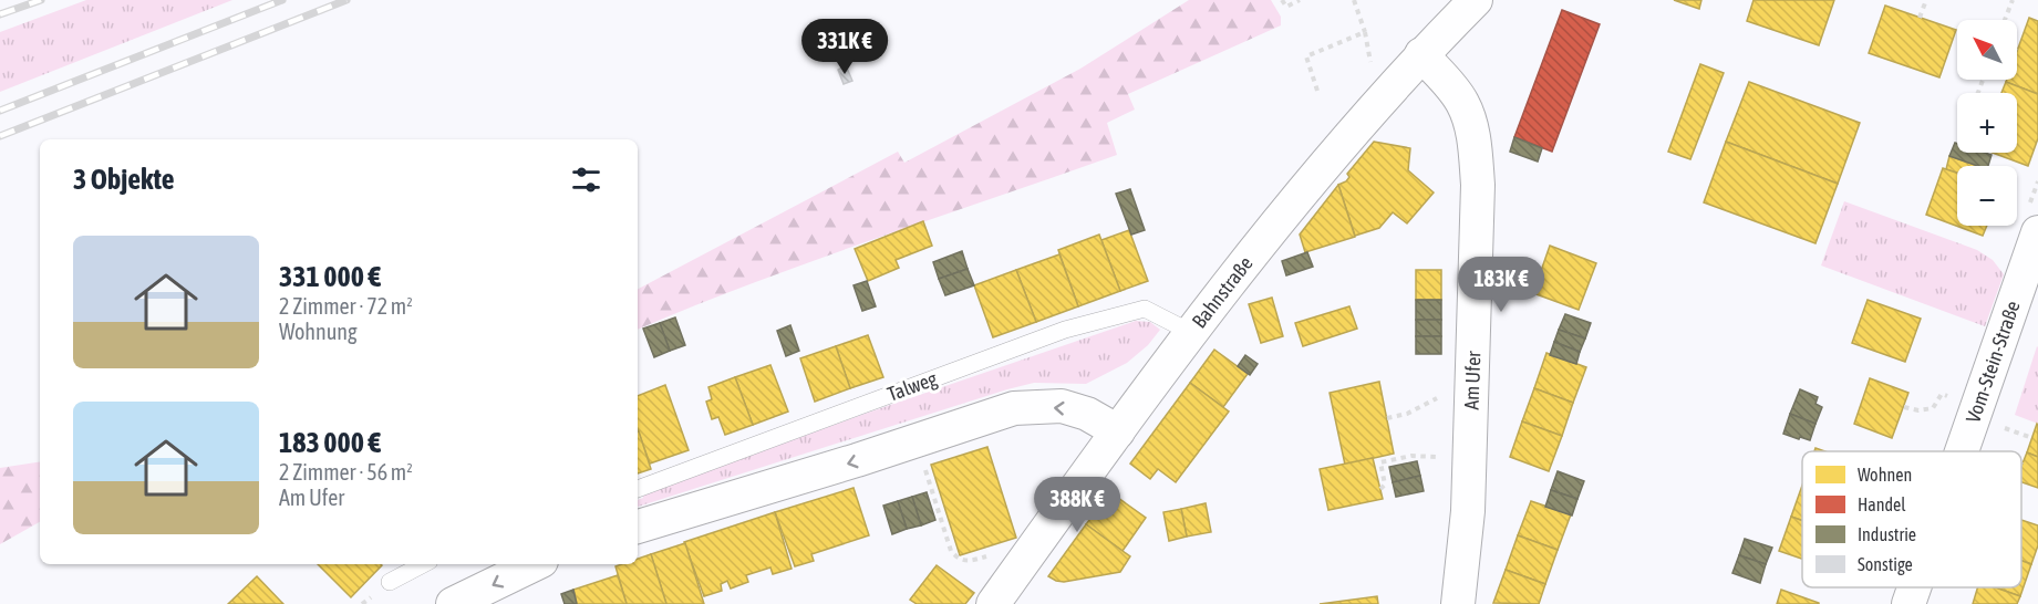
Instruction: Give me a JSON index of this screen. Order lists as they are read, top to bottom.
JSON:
{
  "streets": {
    "street": ["Bahnstraße", "Vom-Stein-Straße", "Am Ufer"],
    "lane": ["Talweg"]
  },
  "crossings": [
    ["Bahnstraße", "Am Ufer"],
    ["Bahnstraße", "Talweg"]
  ],
  "legend": [
    "Wohnen",
    "Handel",
    "Industrie",
    "Sonstige"
  ],
  "north": "top left",
  "page": {
    "price": ["331K €", "183K €", "388K €"],
    "map_buttons": ["+", "−"],
    "heading": "3 Objekte",
    "list": [
      {
        "name": "331 000 €",
        "note": "2 Zimmer · 72 m² · Wohnung"
      },
      {
        "name": "183 000 €",
        "note": "2 Zimmer · 56 m² · Am Ufer"
      }
    ]
  }
}
